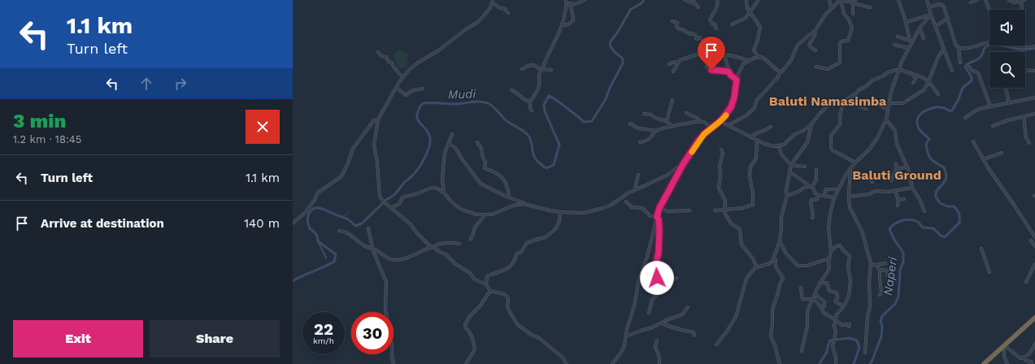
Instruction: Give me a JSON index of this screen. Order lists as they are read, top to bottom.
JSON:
{
  "districts": ["Baluti Namasimba", "Baluti Ground"],
  "water": ["Mudi", "Naperi"],
  "page": {
    "turn": ["1.1 km", "Turn left"],
    "heading": ["3 min", "1.2 km · 18:45"],
    "list": [
      {
        "name": "Turn left",
        "value": "1.1 km"
      },
      {
        "name": "Arrive at destination",
        "value": "140 m"
      }
    ],
    "speed": "22 km/h",
    "limit": "30",
    "buttons": ["Exit", "Share"]
  }
}
